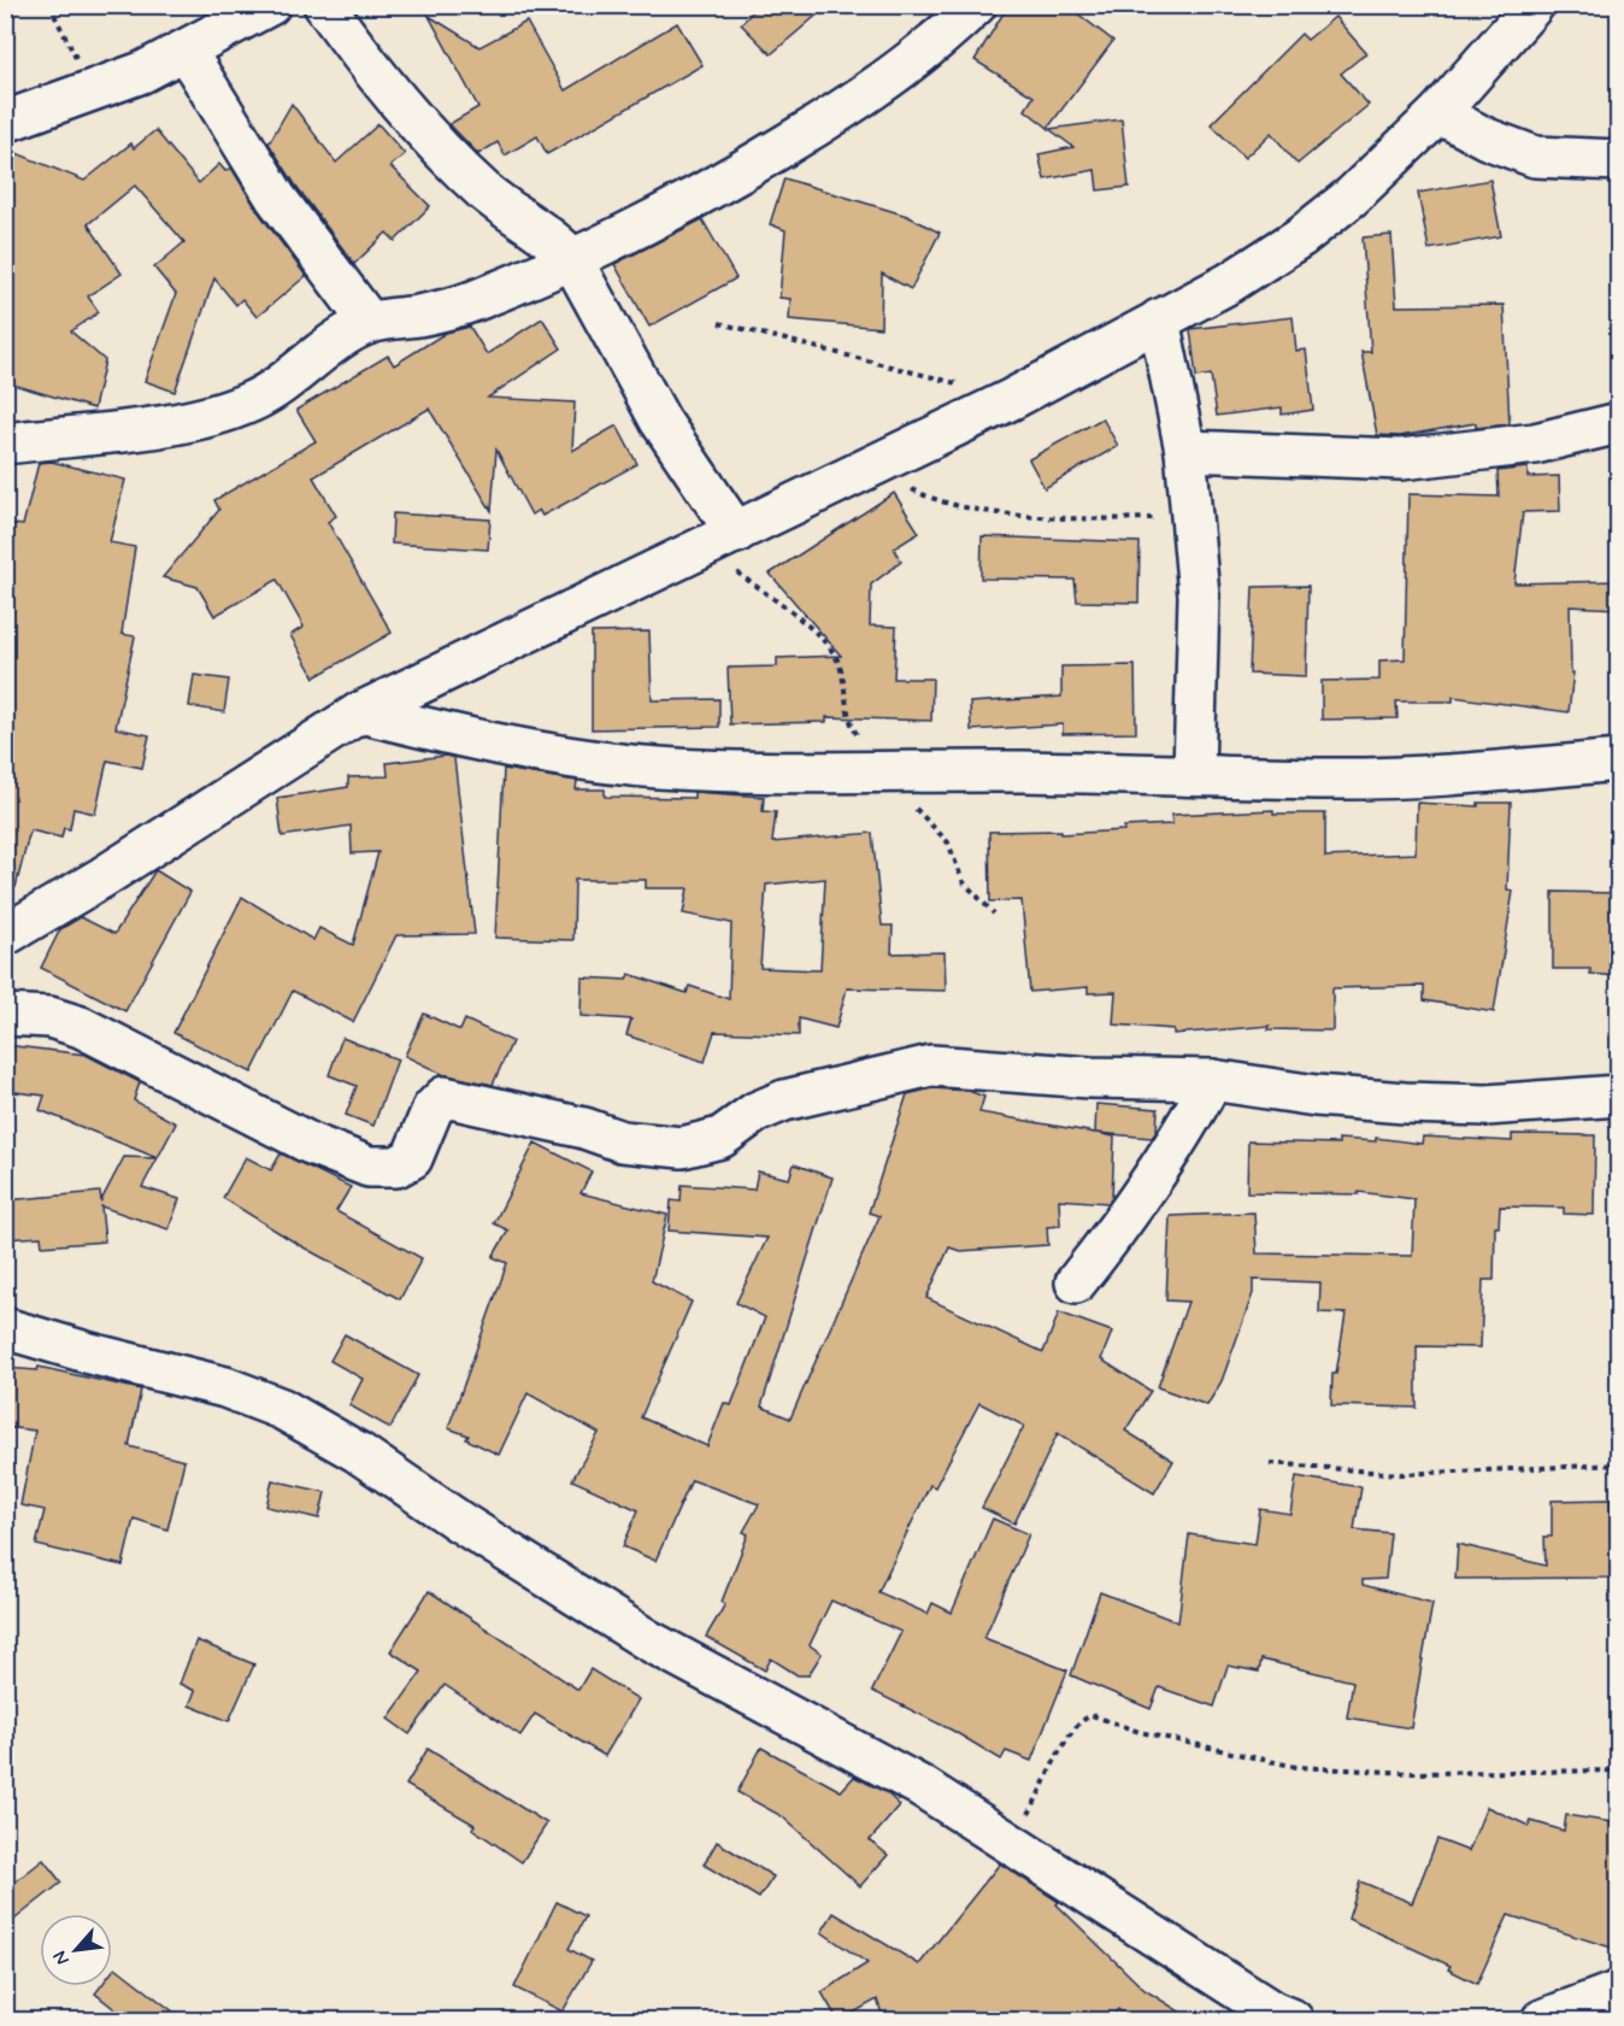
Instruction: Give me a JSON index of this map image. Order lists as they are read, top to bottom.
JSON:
{
  "north": "bottom left"
}
